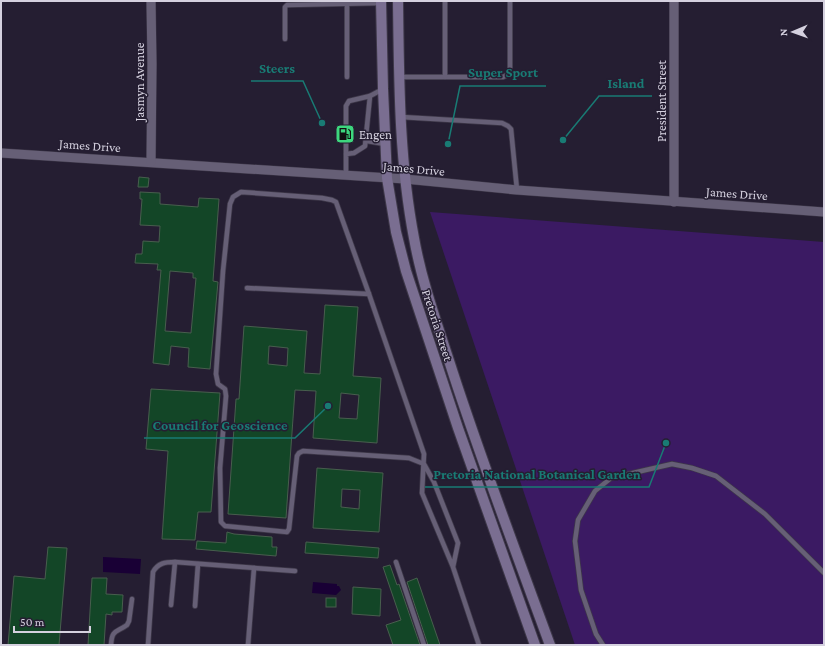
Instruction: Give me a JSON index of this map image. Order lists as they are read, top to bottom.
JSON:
{
  "streets": {
    "main road": ["Pretoria Street"],
    "street": ["Jasmyn Avenue", "President Street", "James Drive"]
  },
  "crossings": [
    ["Jasmyn Avenue", "James Drive"],
    ["President Street", "James Drive"],
    ["James Drive", "Pretoria Street"]
  ],
  "places": {
    "other": [
      "Steers",
      "Island",
      "Super Sport",
      "Council for Geoscience",
      "Pretoria National Botanical Garden"
    ],
    "fuel station": ["Engen"]
  },
  "scale_bar": "50 m",
  "north": "left"
}
